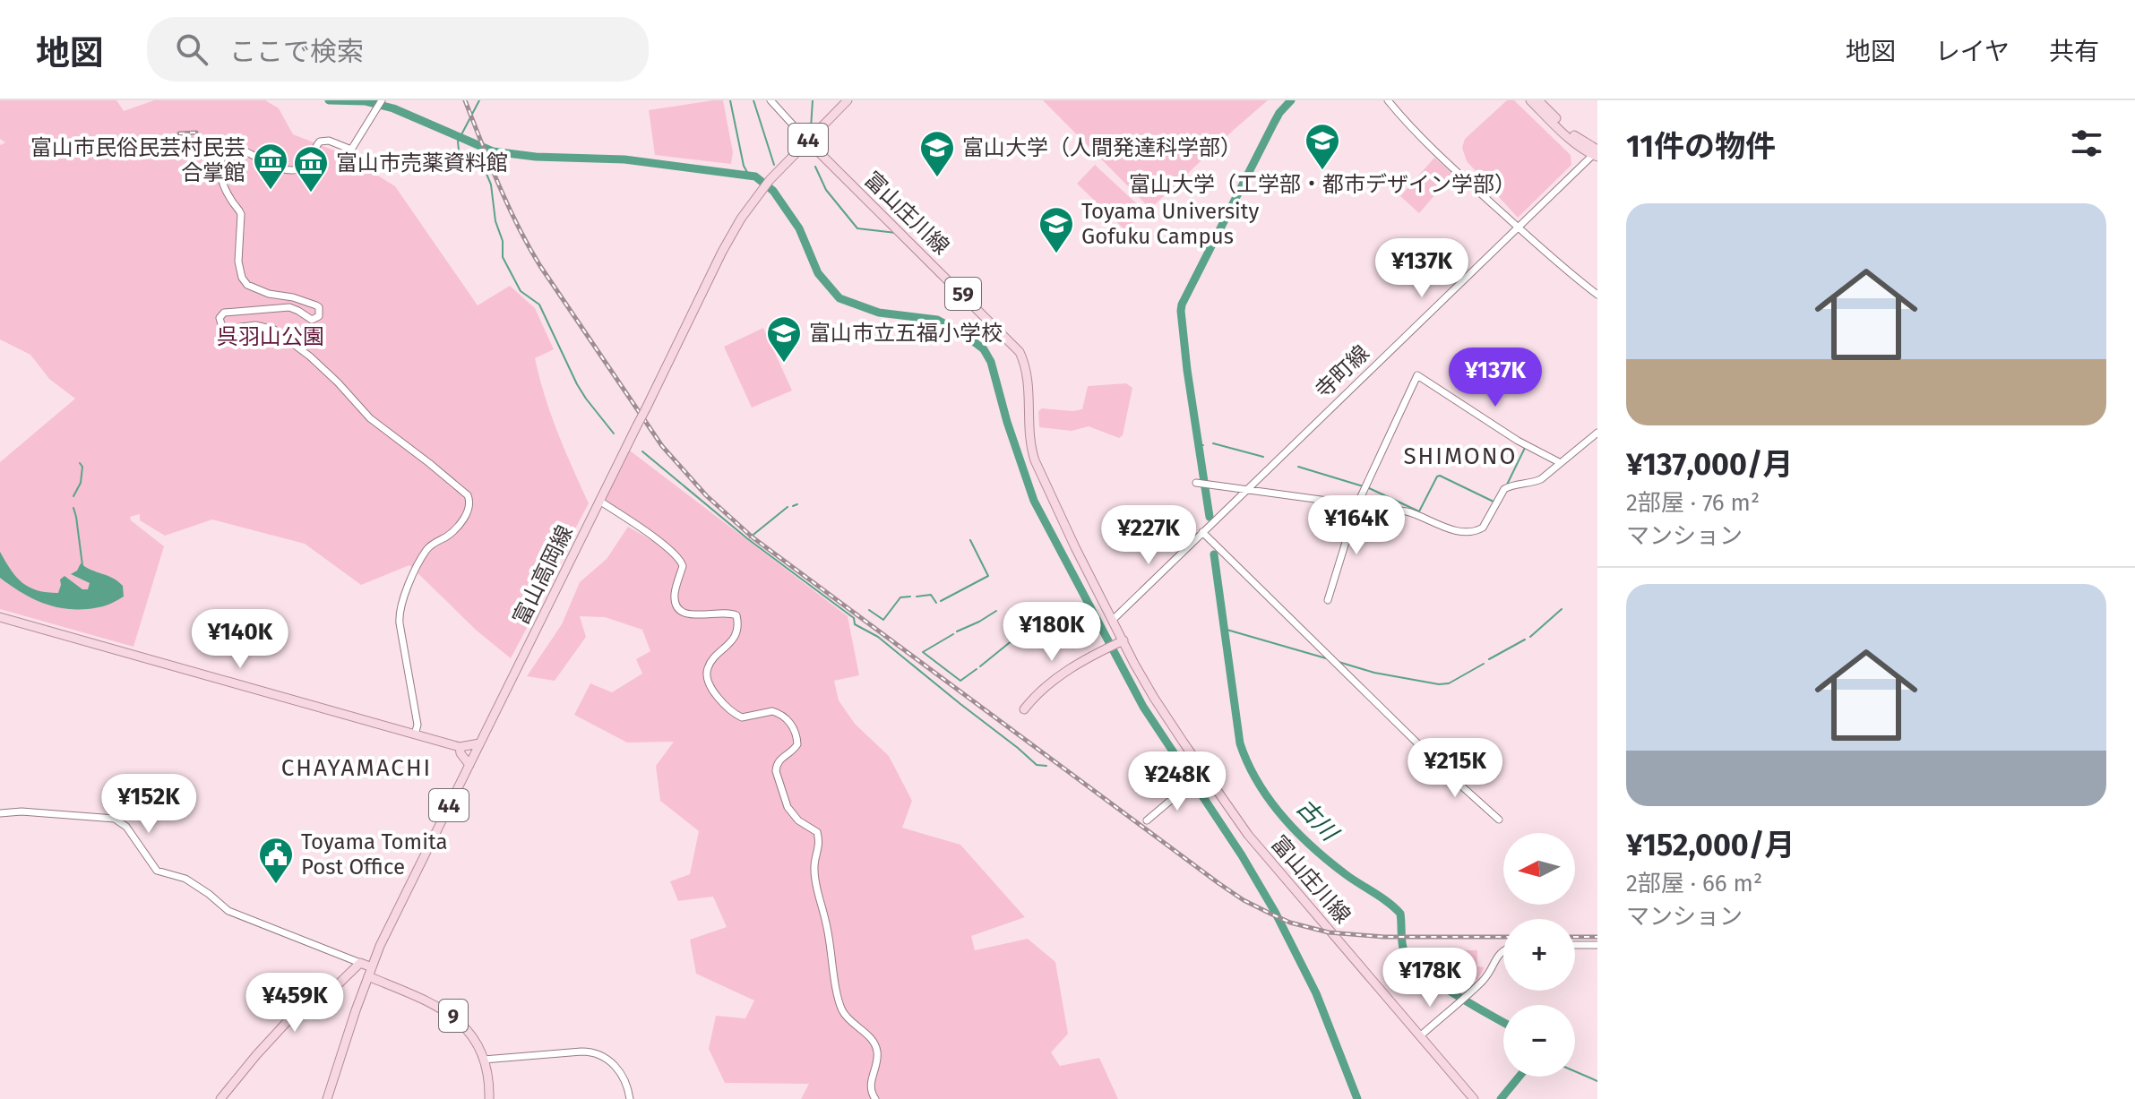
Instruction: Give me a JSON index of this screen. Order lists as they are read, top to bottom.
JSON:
{
  "streets": {
    "main road": [
      "44",
      "富山庄川線",
      "59",
      "富山高岡線",
      "9"
    ],
    "street": ["寺町線"]
  },
  "crossings": [
    ["富山庄川線", "寺町線"],
    ["富山庄川線", "富山高岡線"],
    ["富山高岡線", "9"]
  ],
  "districts": ["SHIMONO", "CHAYAMACHI"],
  "water": ["古川"],
  "parks": ["呉羽山公園"],
  "places": {
    "school or university": [
      "富山大学（工学部・都市デザイン学部）",
      "富山大学（人間発達科学部）",
      "Toyama University Gofuku Campus",
      "富山市立五福小学校"
    ],
    "museum": ["富山市民俗民芸村民芸 合掌館", "富山市売薬資料館"],
    "public building": ["Toyama Tomita Post Office"]
  },
  "north": "left",
  "page": {
    "header": "地図",
    "search": "ここで検索",
    "nav": ["地図", "レイヤ", "共有"],
    "heading": "11件の物件",
    "list": [
      {
        "name": "¥137,000/月",
        "note": "2部屋 · 76 m² · マンション"
      },
      {
        "name": "¥152,000/月",
        "note": "2部屋 · 66 m² · マンション"
      }
    ],
    "price": [
      "¥137K",
      "¥137K",
      "¥164K",
      "¥227K",
      "¥180K",
      "¥140K",
      "¥215K",
      "¥248K",
      "¥152K",
      "¥178K",
      "¥459K"
    ],
    "map_buttons": ["+", "−"]
  }
}
